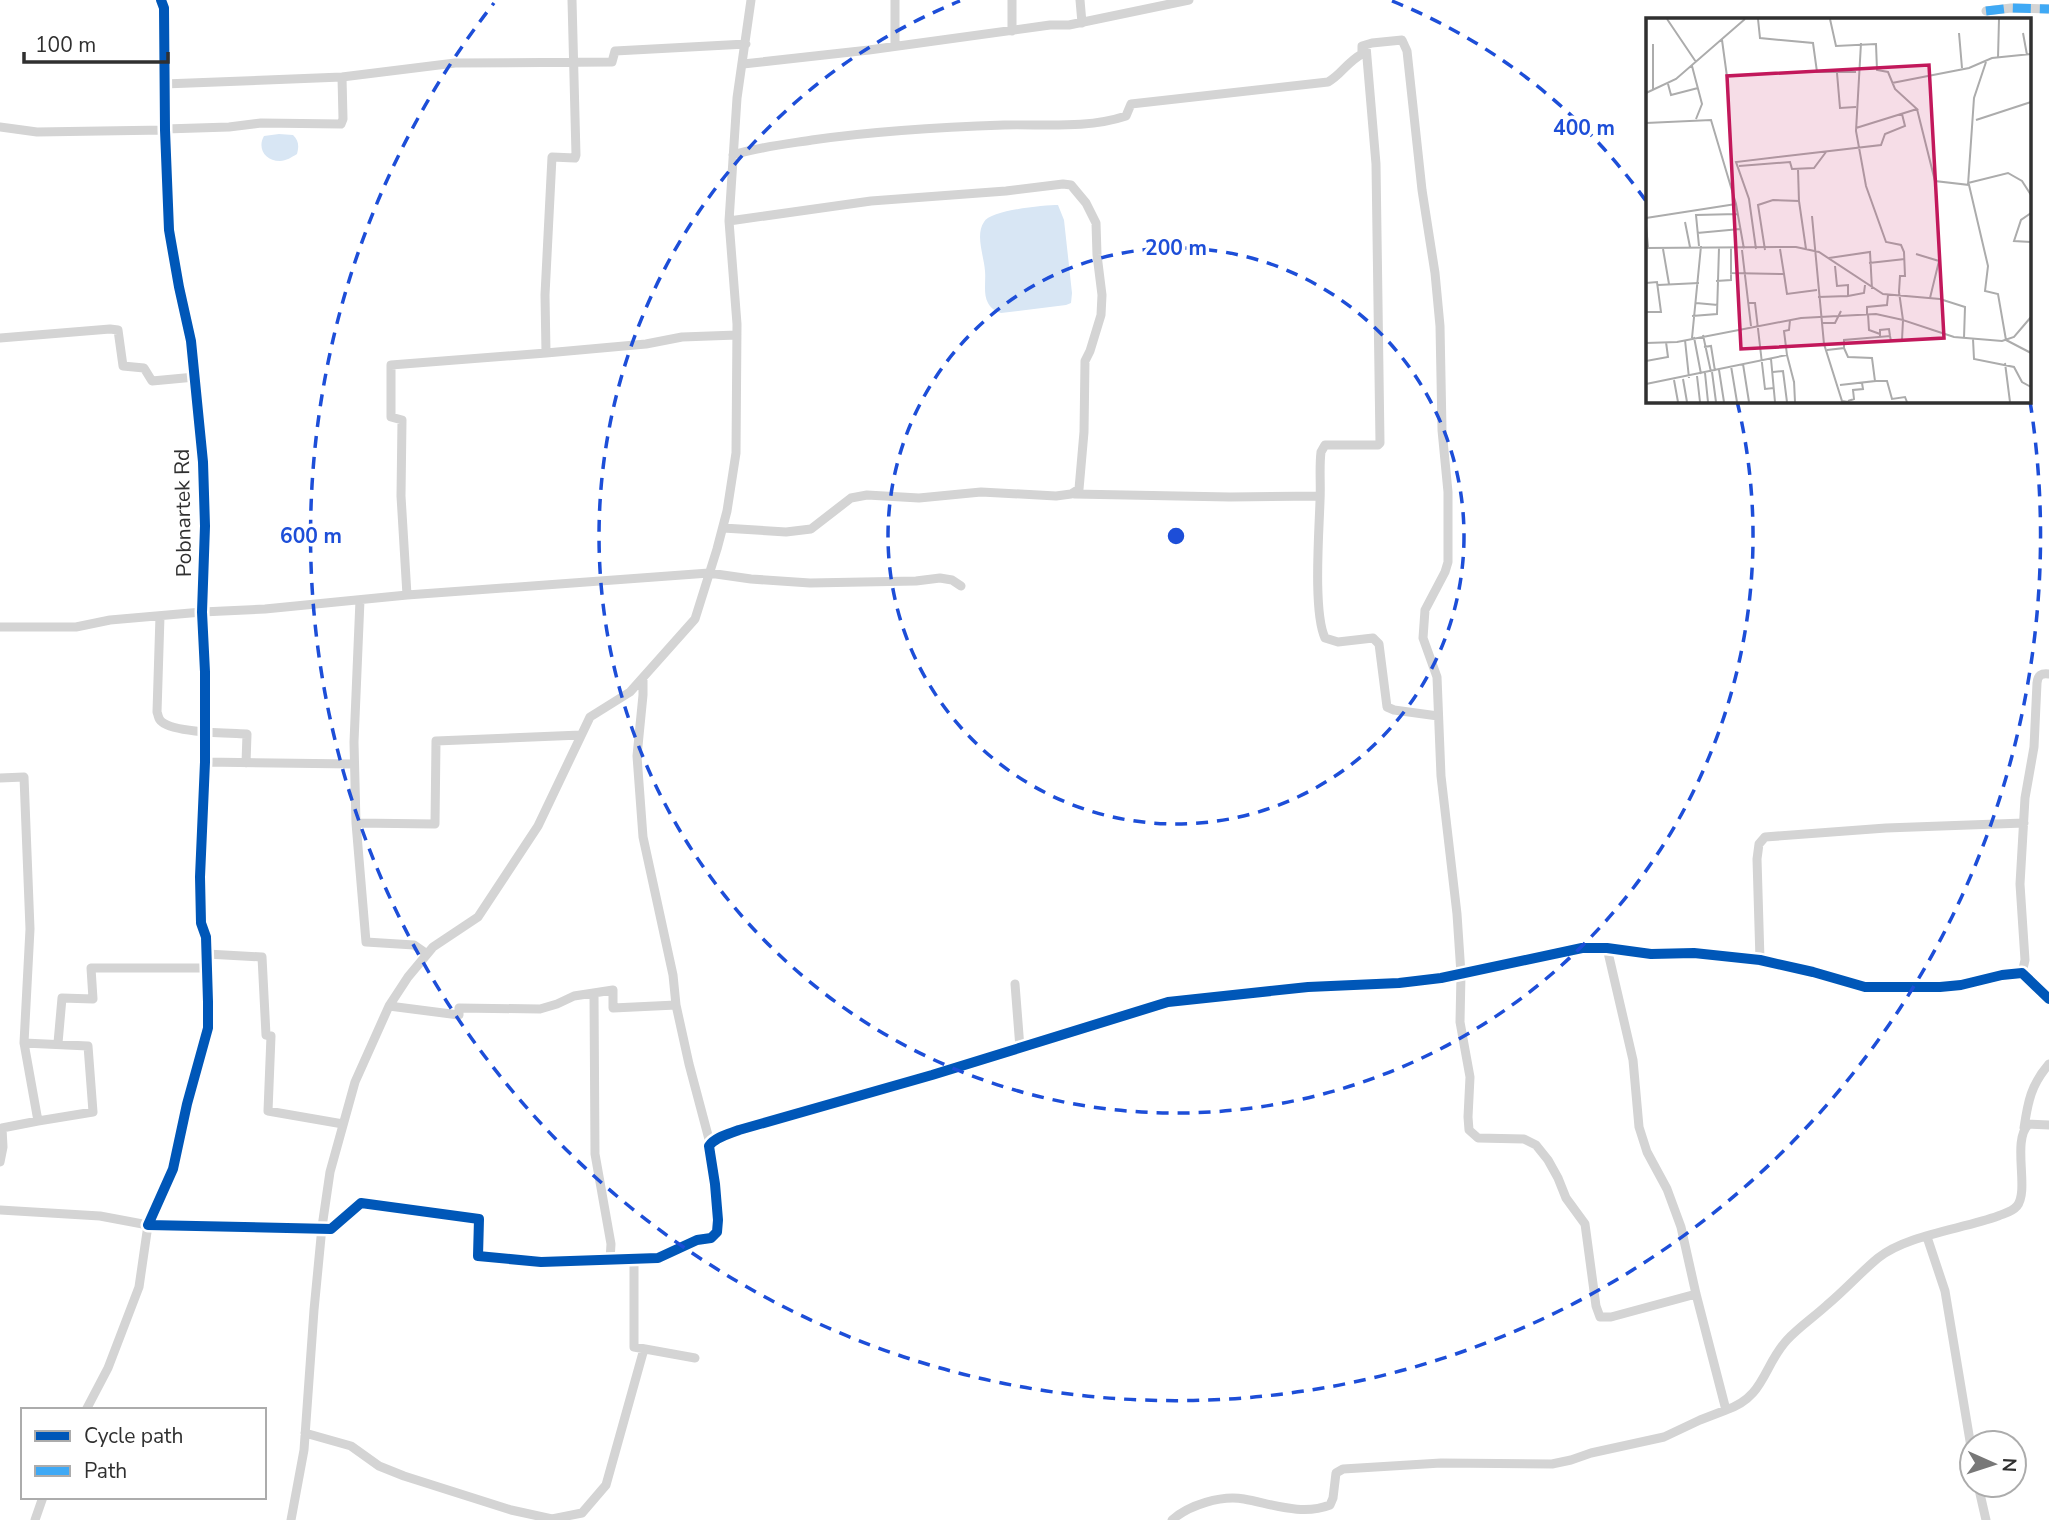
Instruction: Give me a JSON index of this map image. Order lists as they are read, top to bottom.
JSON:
{
  "streets": {
    "street": ["Pobnartek Rd"]
  },
  "legend": ["Cycle path", "Path"],
  "scale_bar": "100 m",
  "north": "right",
  "rings": ["400 m", "200 m", "600 m"]
}
